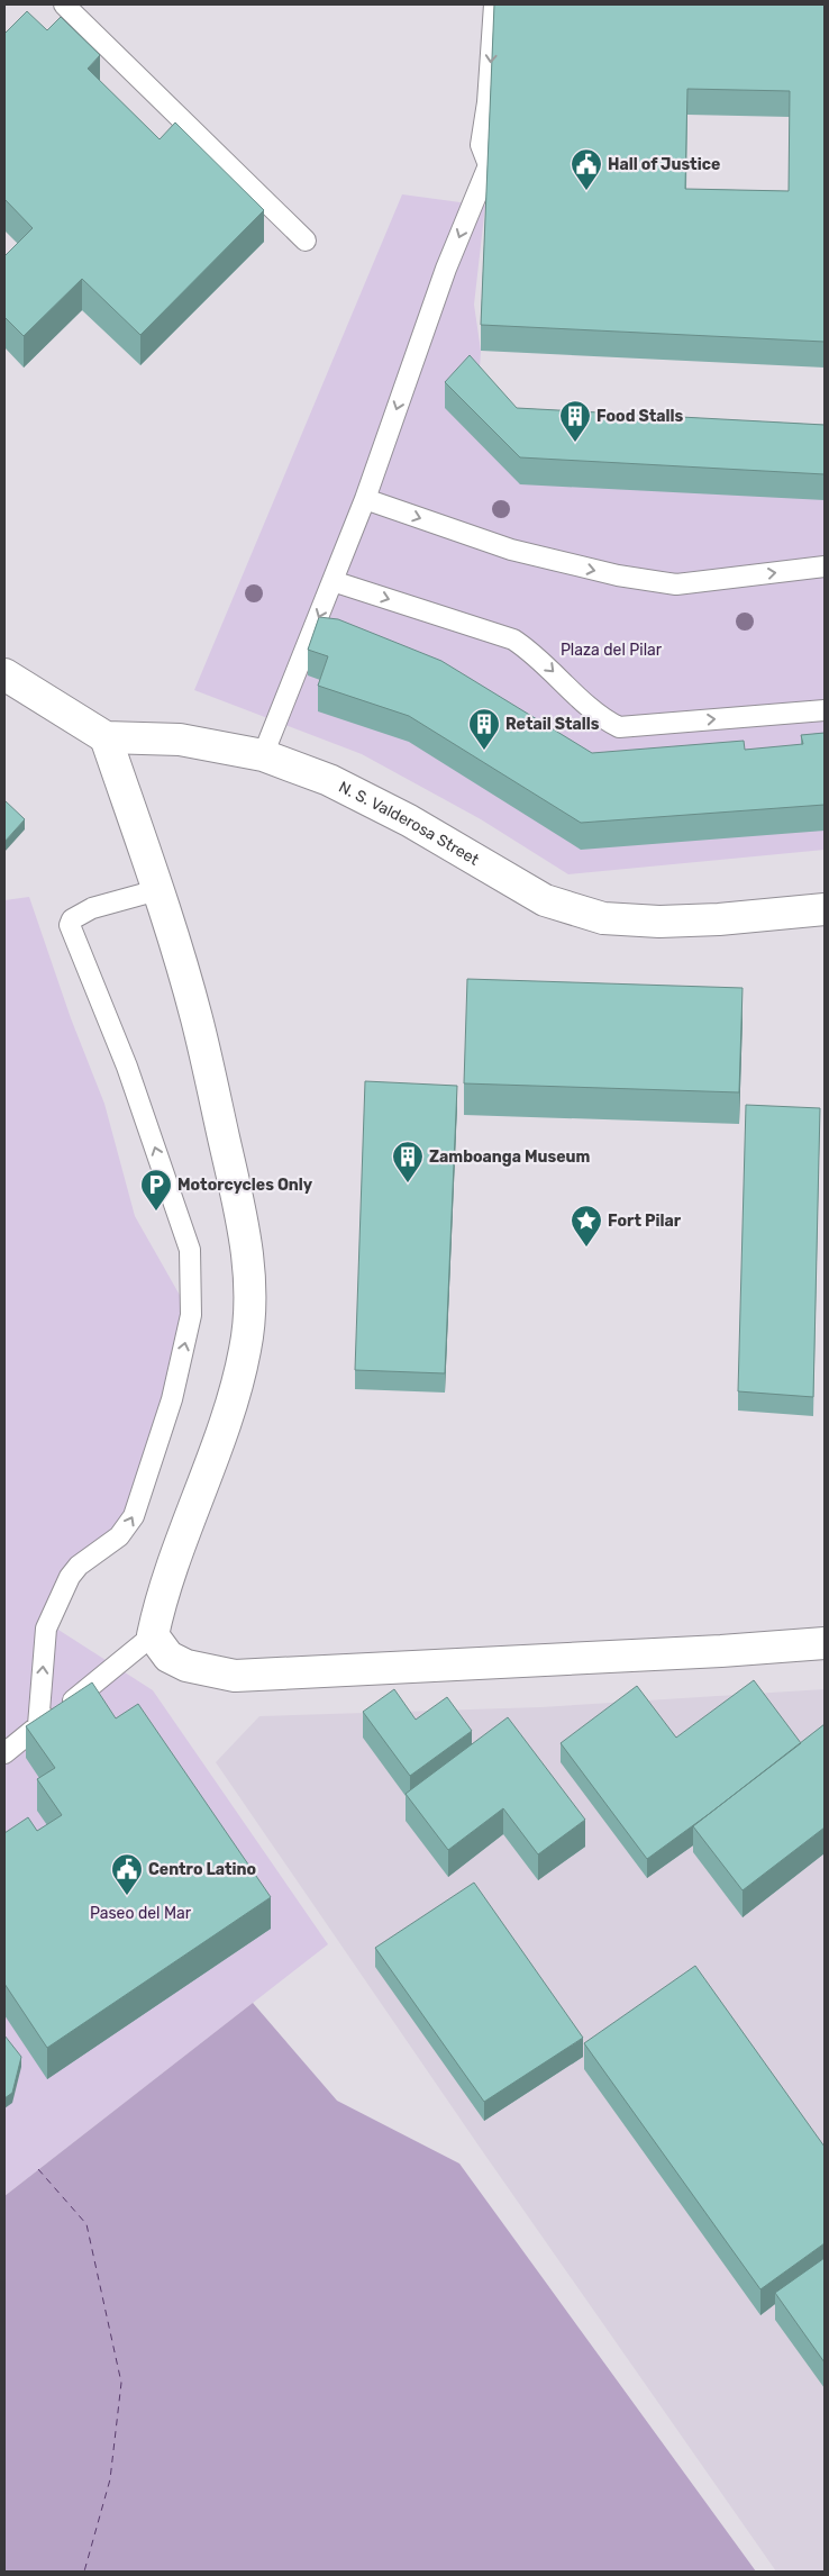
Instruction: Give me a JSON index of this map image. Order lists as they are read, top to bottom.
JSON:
{
  "streets": {
    "street": ["N. S. Valderosa Street"]
  },
  "parks": ["Plaza del Pilar", "Paseo del Mar"],
  "places": {
    "public building": ["Hall of Justice", "Centro Latino"],
    "building": ["Food Stalls", "Retail Stalls", "Zamboanga Museum"],
    "parking": ["Motorcycles Only"],
    "place": ["Fort Pilar"]
  }
}
